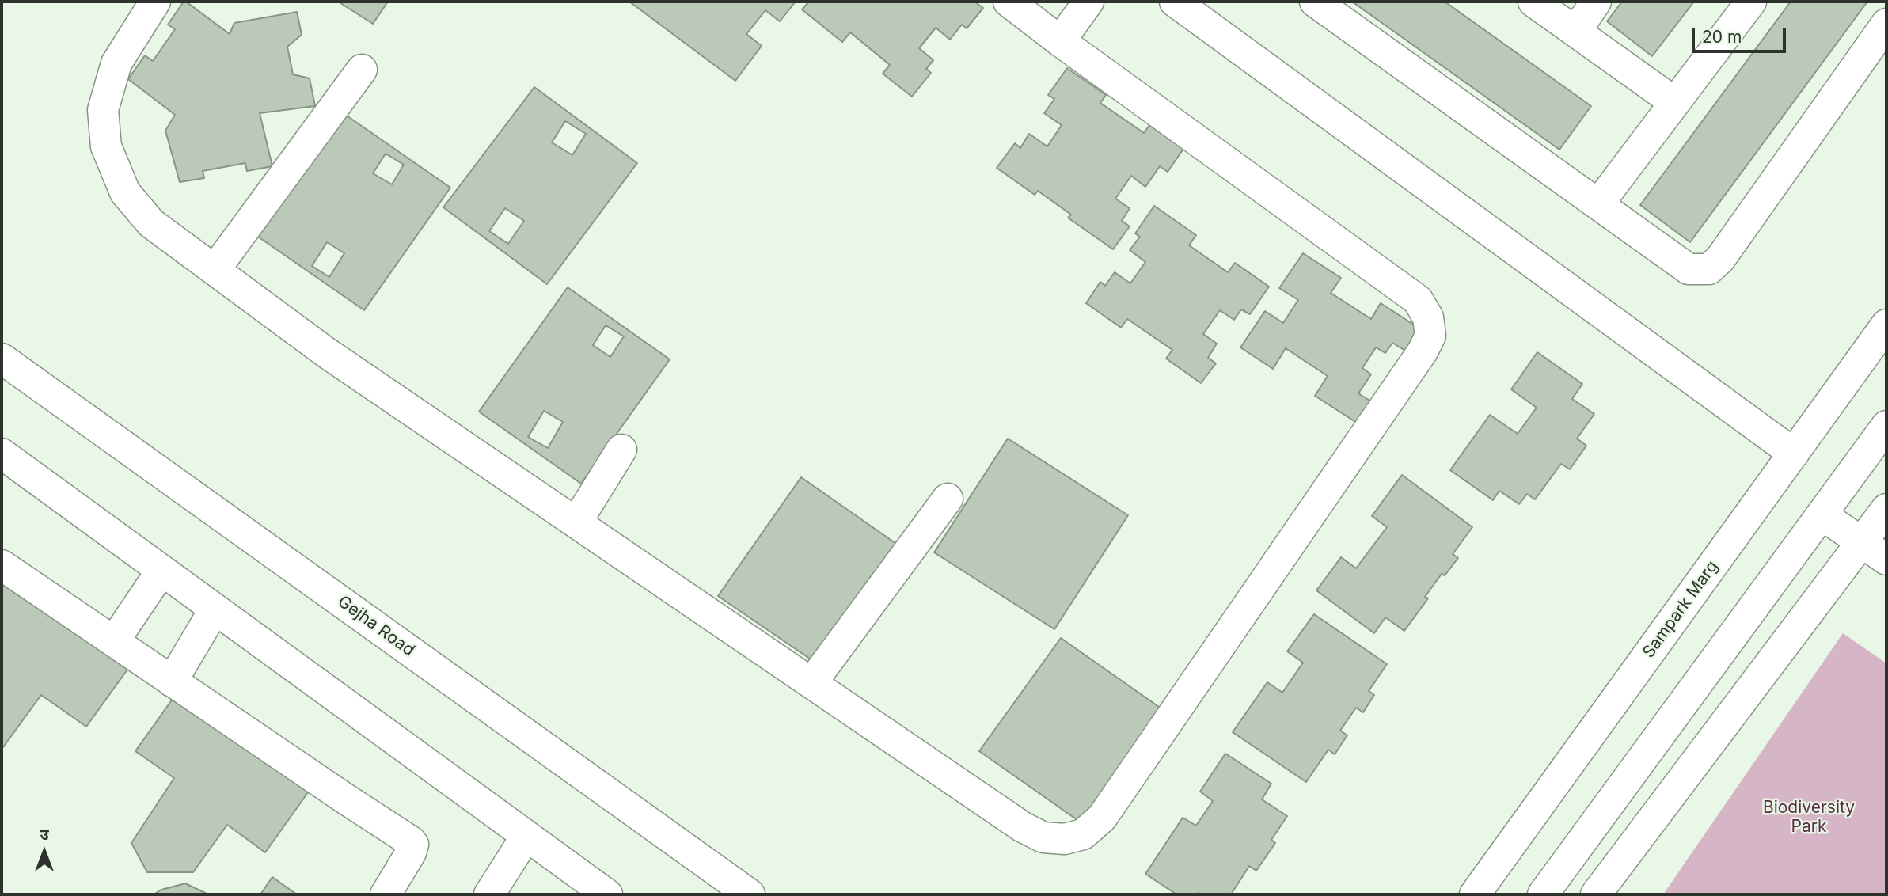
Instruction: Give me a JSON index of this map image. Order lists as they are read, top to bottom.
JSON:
{
  "streets": {
    "street": ["Sampark Marg", "Gejha Road"]
  },
  "parks": ["Biodiversity Park"],
  "scale_bar": "20 m",
  "north": "top"
}
